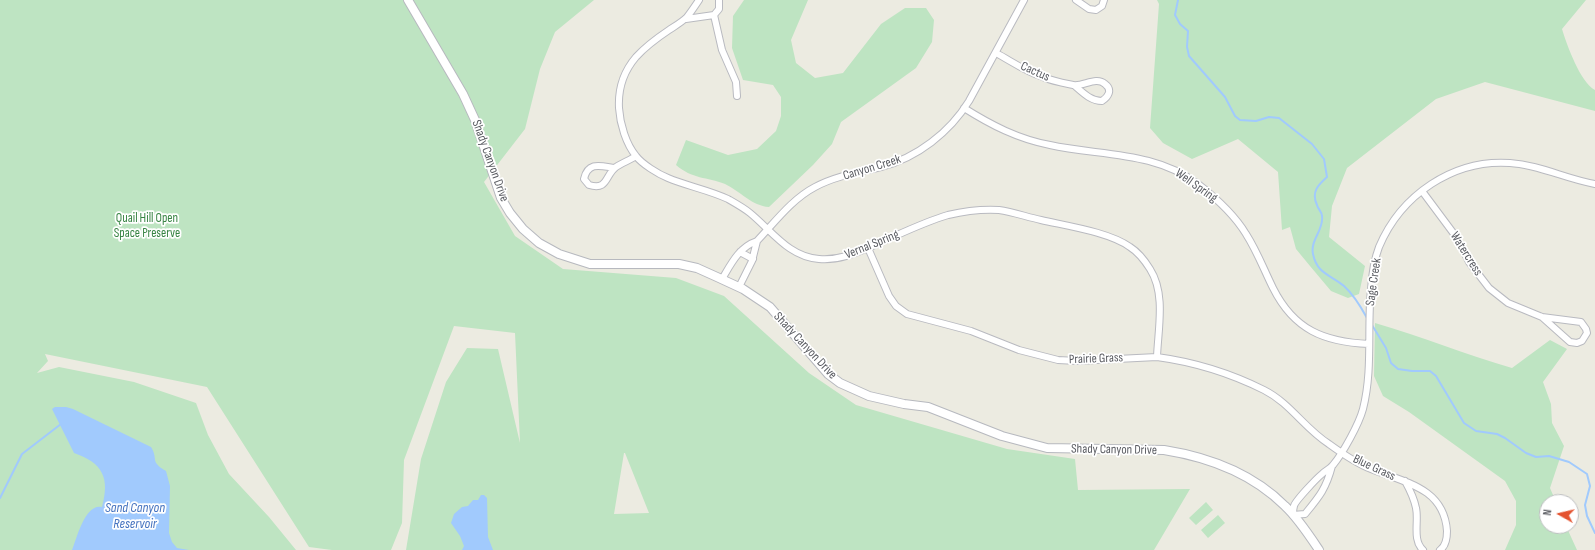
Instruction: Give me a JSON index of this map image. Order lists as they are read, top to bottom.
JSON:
{
  "streets": {
    "street": [
      "Cactus",
      "Shady Canyon Drive",
      "Canyon Creek",
      "Well Spring",
      "Vernal Spring",
      "Watercress",
      "Sage Creek",
      "Prairie Grass",
      "Blue Grass"
    ]
  },
  "crossings": [
    ["Cactus", "Canyon Creek"],
    ["Shady Canyon Drive", "Canyon Creek"],
    ["Shady Canyon Drive", "Sage Creek"],
    ["Canyon Creek", "Well Spring"],
    ["Canyon Creek", "Vernal Spring"],
    ["Well Spring", "Sage Creek"],
    ["Vernal Spring", "Prairie Grass"],
    ["Watercress", "Sage Creek"],
    ["Sage Creek", "Prairie Grass"],
    ["Sage Creek", "Blue Grass"],
    ["Prairie Grass", "Blue Grass"]
  ],
  "water": ["Sand Canyon Reservoir"],
  "parks": ["Quail Hill Open Space Preserve"],
  "north": "left"
}
